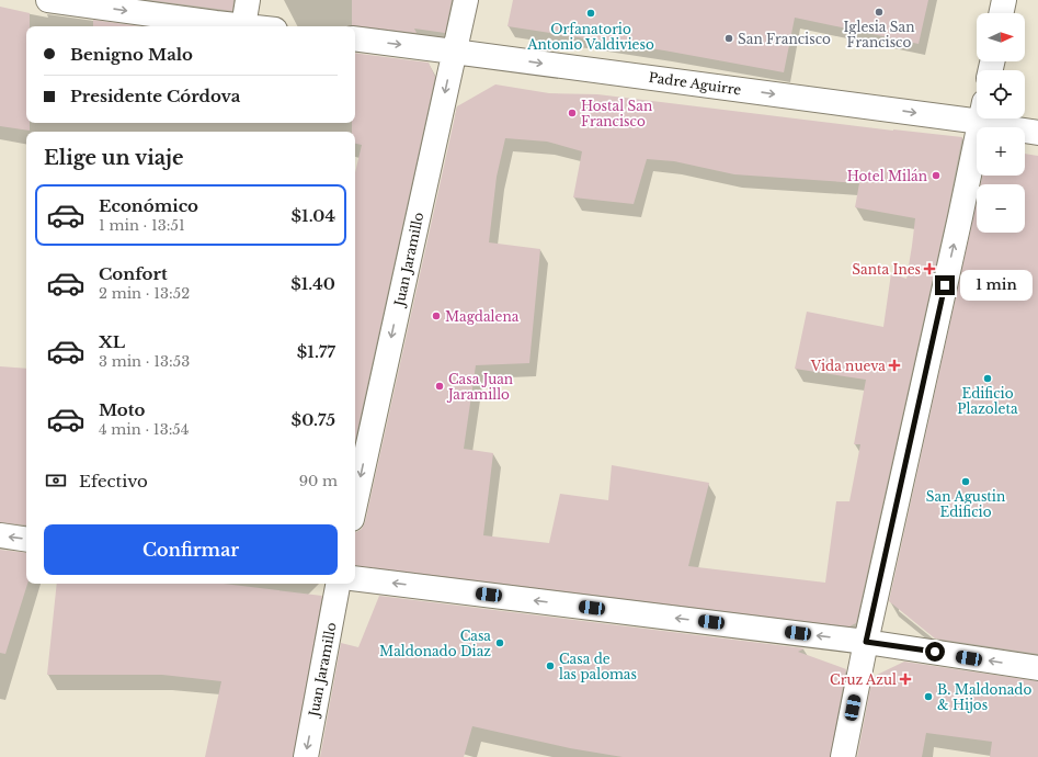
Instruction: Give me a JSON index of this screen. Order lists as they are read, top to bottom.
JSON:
{
  "streets": {
    "street": ["Padre Aguirre", "Juan Jaramillo"]
  },
  "crossings": [
    ["Padre Aguirre", "Juan Jaramillo"]
  ],
  "one_way": ["Padre Aguirre", "Juan Jaramillo"],
  "places": {
    "other": [
      "Iglesia San Francisco",
      "Orfanatorio Antonio Valdivieso",
      "San Francisco",
      "Hostal San Francisco",
      "Hotel Milán",
      "Magdalena",
      "Edificio Plazoleta",
      "Casa Juan Jaramillo",
      "San Agustin Edificio",
      "Casa Maldonado Diaz",
      "Casa de las palomas",
      "B. Maldonado & Hijos"
    ],
    "health": ["Santa Ines", "Vida nueva", "Cruz Azul"]
  },
  "north": "right",
  "page": {
    "map_buttons": ["+", "−"],
    "banner": ["Benigno Malo", "Presidente Córdova"],
    "heading": "Elige un viaje",
    "list": [
      {
        "name": "Económico",
        "note": "1 min · 13:51",
        "value": "$1.04"
      },
      {
        "name": "Confort",
        "note": "2 min · 13:52",
        "value": "$1.40"
      },
      {
        "name": "XL",
        "note": "3 min · 13:53",
        "value": "$1.77"
      },
      {
        "name": "Moto",
        "note": "4 min · 13:54",
        "value": "$0.75"
      }
    ],
    "bubble": "1 min",
    "pay": ["Efectivo", "90 m"],
    "buttons": "Confirmar"
  }
}
